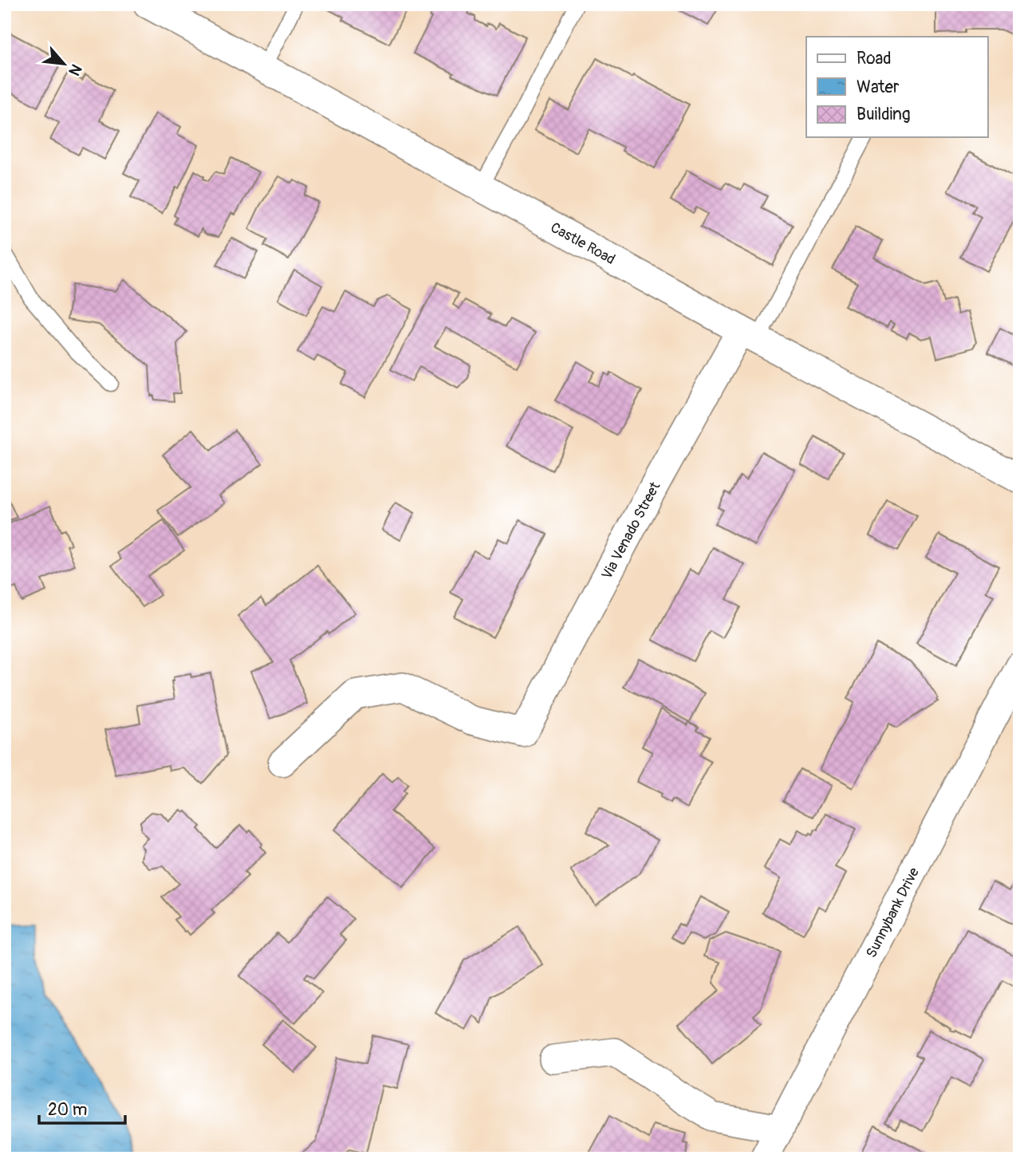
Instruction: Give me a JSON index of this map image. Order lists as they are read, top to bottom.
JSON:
{
  "streets": {
    "street": ["Castle Road", "Via Venado Street", "Sunnybank Drive"]
  },
  "crossings": [
    ["Castle Road", "Via Venado Street"]
  ],
  "legend": ["Road", "Water", "Building"],
  "scale_bar": "20 m",
  "north": "bottom right"
}
